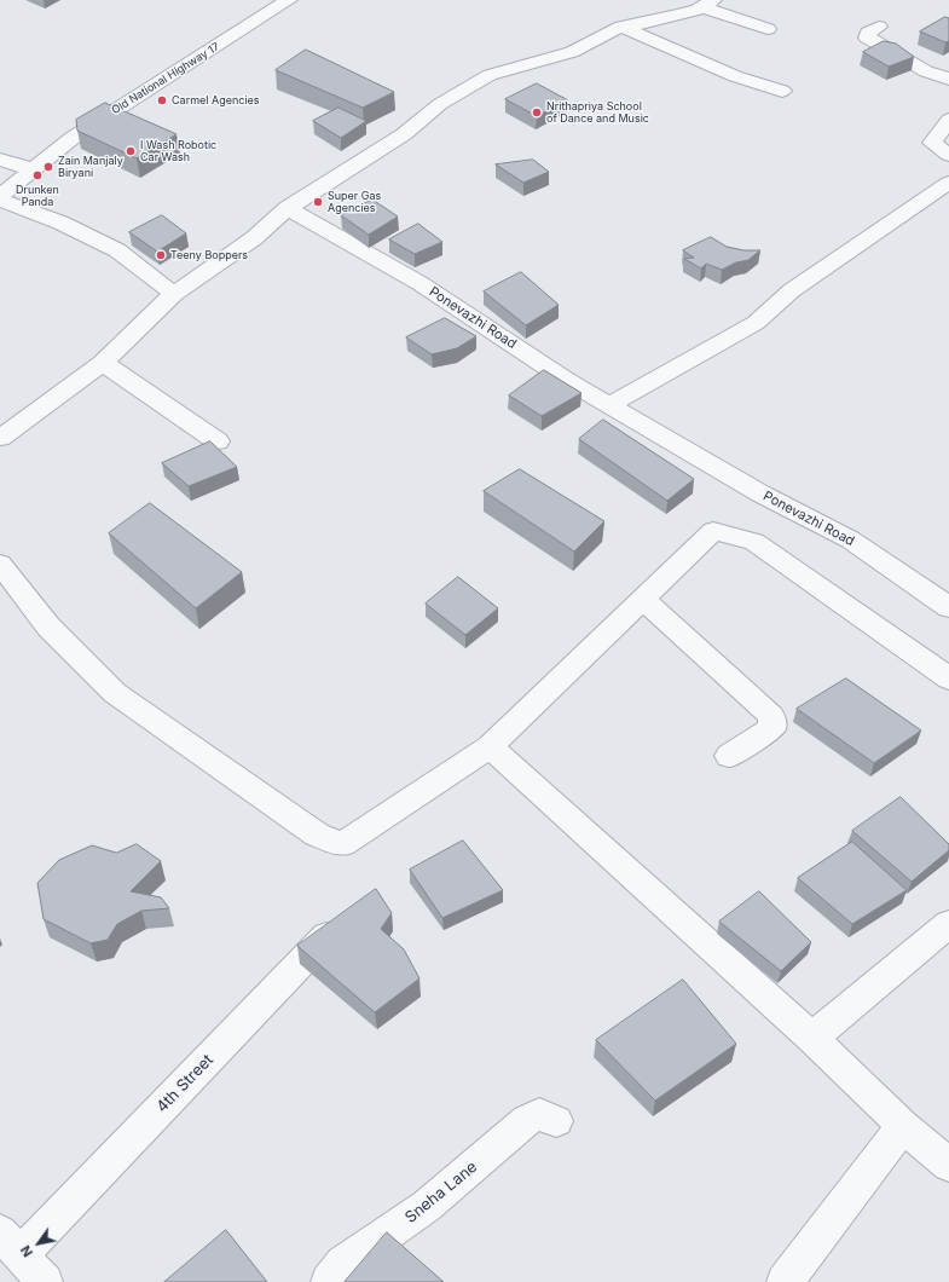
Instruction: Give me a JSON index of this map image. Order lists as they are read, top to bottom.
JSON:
{
  "streets": {
    "street": [
      "Old National Highway 17",
      "Ponevazhi Road",
      "4th Street",
      "Sneha Lane"
    ]
  },
  "places": [
    "Carmel Agencies",
    "Nrithapriya School of Dance and Music",
    "I Wash Robotic Car Wash",
    "Zain Manjaly Biryani",
    "Drunken Panda",
    "Super Gas Agencies",
    "Teeny Boppers"
  ],
  "north": "bottom left"
}
